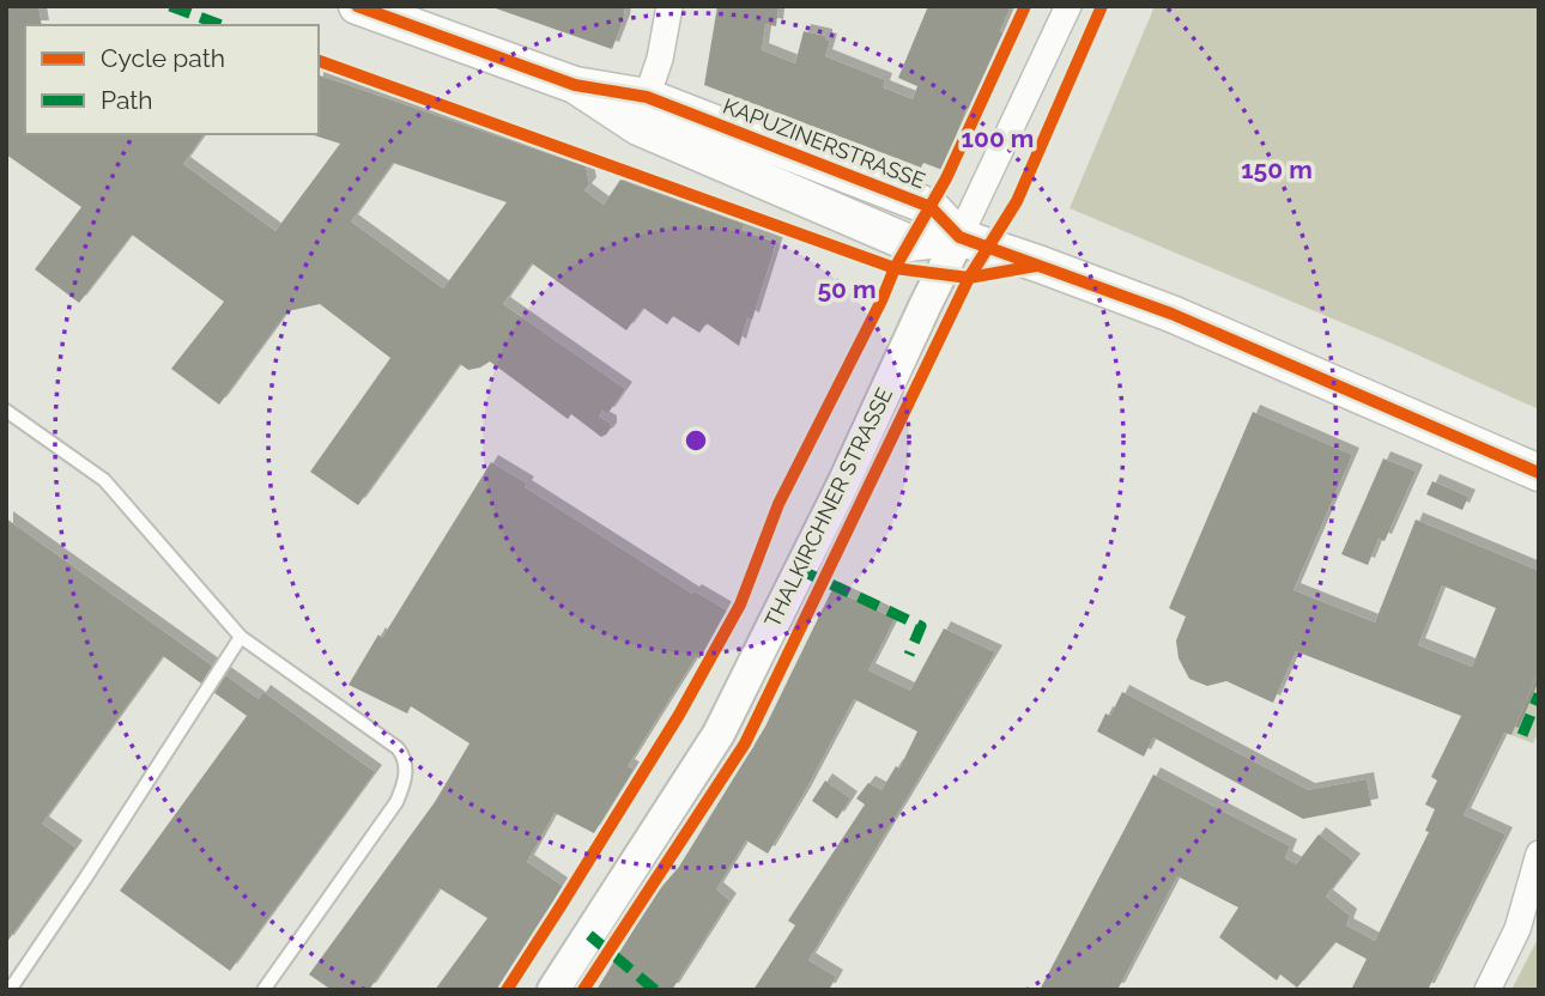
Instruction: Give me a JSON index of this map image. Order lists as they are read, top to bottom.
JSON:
{
  "streets": {
    "main road": ["KAPUZINERSTRASSE"],
    "street": ["THALKIRCHNER STRASSE"]
  },
  "crossings": [
    ["KAPUZINERSTRASSE", "THALKIRCHNER STRASSE"]
  ],
  "legend": ["Cycle path", "Path"],
  "rings": ["100 m", "150 m", "50 m"]
}
